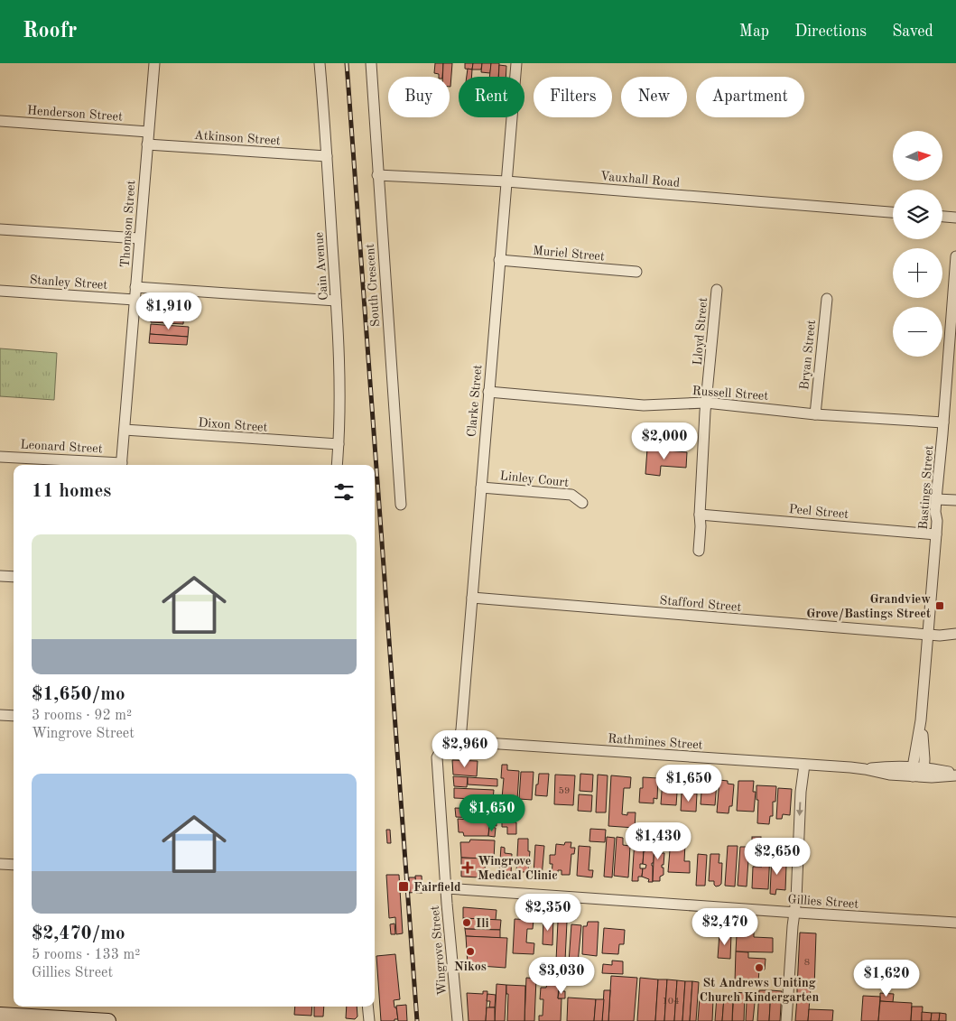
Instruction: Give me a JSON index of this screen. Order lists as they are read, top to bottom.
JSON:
{
  "streets": {
    "street": [
      "Henderson Street",
      "Atkinson Street",
      "Vauxhall Road",
      "Thomson Street",
      "Muriel Street",
      "Cain Avenue",
      "Stanley Street",
      "South Crescent",
      "Lloyd Street",
      "Bryan Street",
      "Russell Street",
      "Clarke Street",
      "Dixon Street",
      "Leonard Street",
      "Linley Court",
      "Bastings Street",
      "Peel Street",
      "Stafford Street",
      "Rathmines Street",
      "Gillies Street",
      "Wingrove Street"
    ]
  },
  "crossings": [
    ["Henderson Street", "Thomson Street"],
    ["Atkinson Street", "Thomson Street"],
    ["Atkinson Street", "Cain Avenue"],
    ["Vauxhall Road", "South Crescent"],
    ["Vauxhall Road", "Clarke Street"],
    ["Thomson Street", "Stanley Street"],
    ["Thomson Street", "Dixon Street"],
    ["Muriel Street", "Clarke Street"],
    ["Cain Avenue", "Dixon Street"],
    ["Lloyd Street", "Russell Street"],
    ["Lloyd Street", "Peel Street"],
    ["Bryan Street", "Russell Street"],
    ["Russell Street", "Clarke Street"],
    ["Russell Street", "Bastings Street"],
    ["Clarke Street", "Linley Court"],
    ["Clarke Street", "Stafford Street"],
    ["Clarke Street", "Rathmines Street"],
    ["Bastings Street", "Peel Street"],
    ["Bastings Street", "Stafford Street"],
    ["Bastings Street", "Rathmines Street"],
    ["Rathmines Street", "Wingrove Street"],
    ["Gillies Street", "Wingrove Street"]
  ],
  "places": {
    "transit": ["Grandview Grove/Bastings Street", "Fairfield"],
    "health": ["Wingrove Medical Clinic"],
    "other": ["Ili", "Nikos", "St Andrews Uniting Church Kindergarten"]
  },
  "house_numbers": ["59", "8", "104"],
  "north": "right",
  "page": {
    "header": "Roofr",
    "nav": ["Map", "Directions", "Saved"],
    "chip": [
      "Buy",
      "Rent",
      "Filters",
      "New",
      "Apartment"
    ],
    "map_buttons": ["+", "−"],
    "price": [
      "$1,910",
      "$2,000",
      "$2,960",
      "$1,650",
      "$1,650",
      "$1,430",
      "$2,650",
      "$2,350",
      "$2,470",
      "$3,030",
      "$1,620"
    ],
    "heading": "11 homes",
    "list": [
      {
        "name": "$1,650/mo",
        "note": "3 rooms · 92 m² · Wingrove Street"
      },
      {
        "name": "$2,470/mo",
        "note": "5 rooms · 133 m² · Gillies Street"
      }
    ]
  }
}
